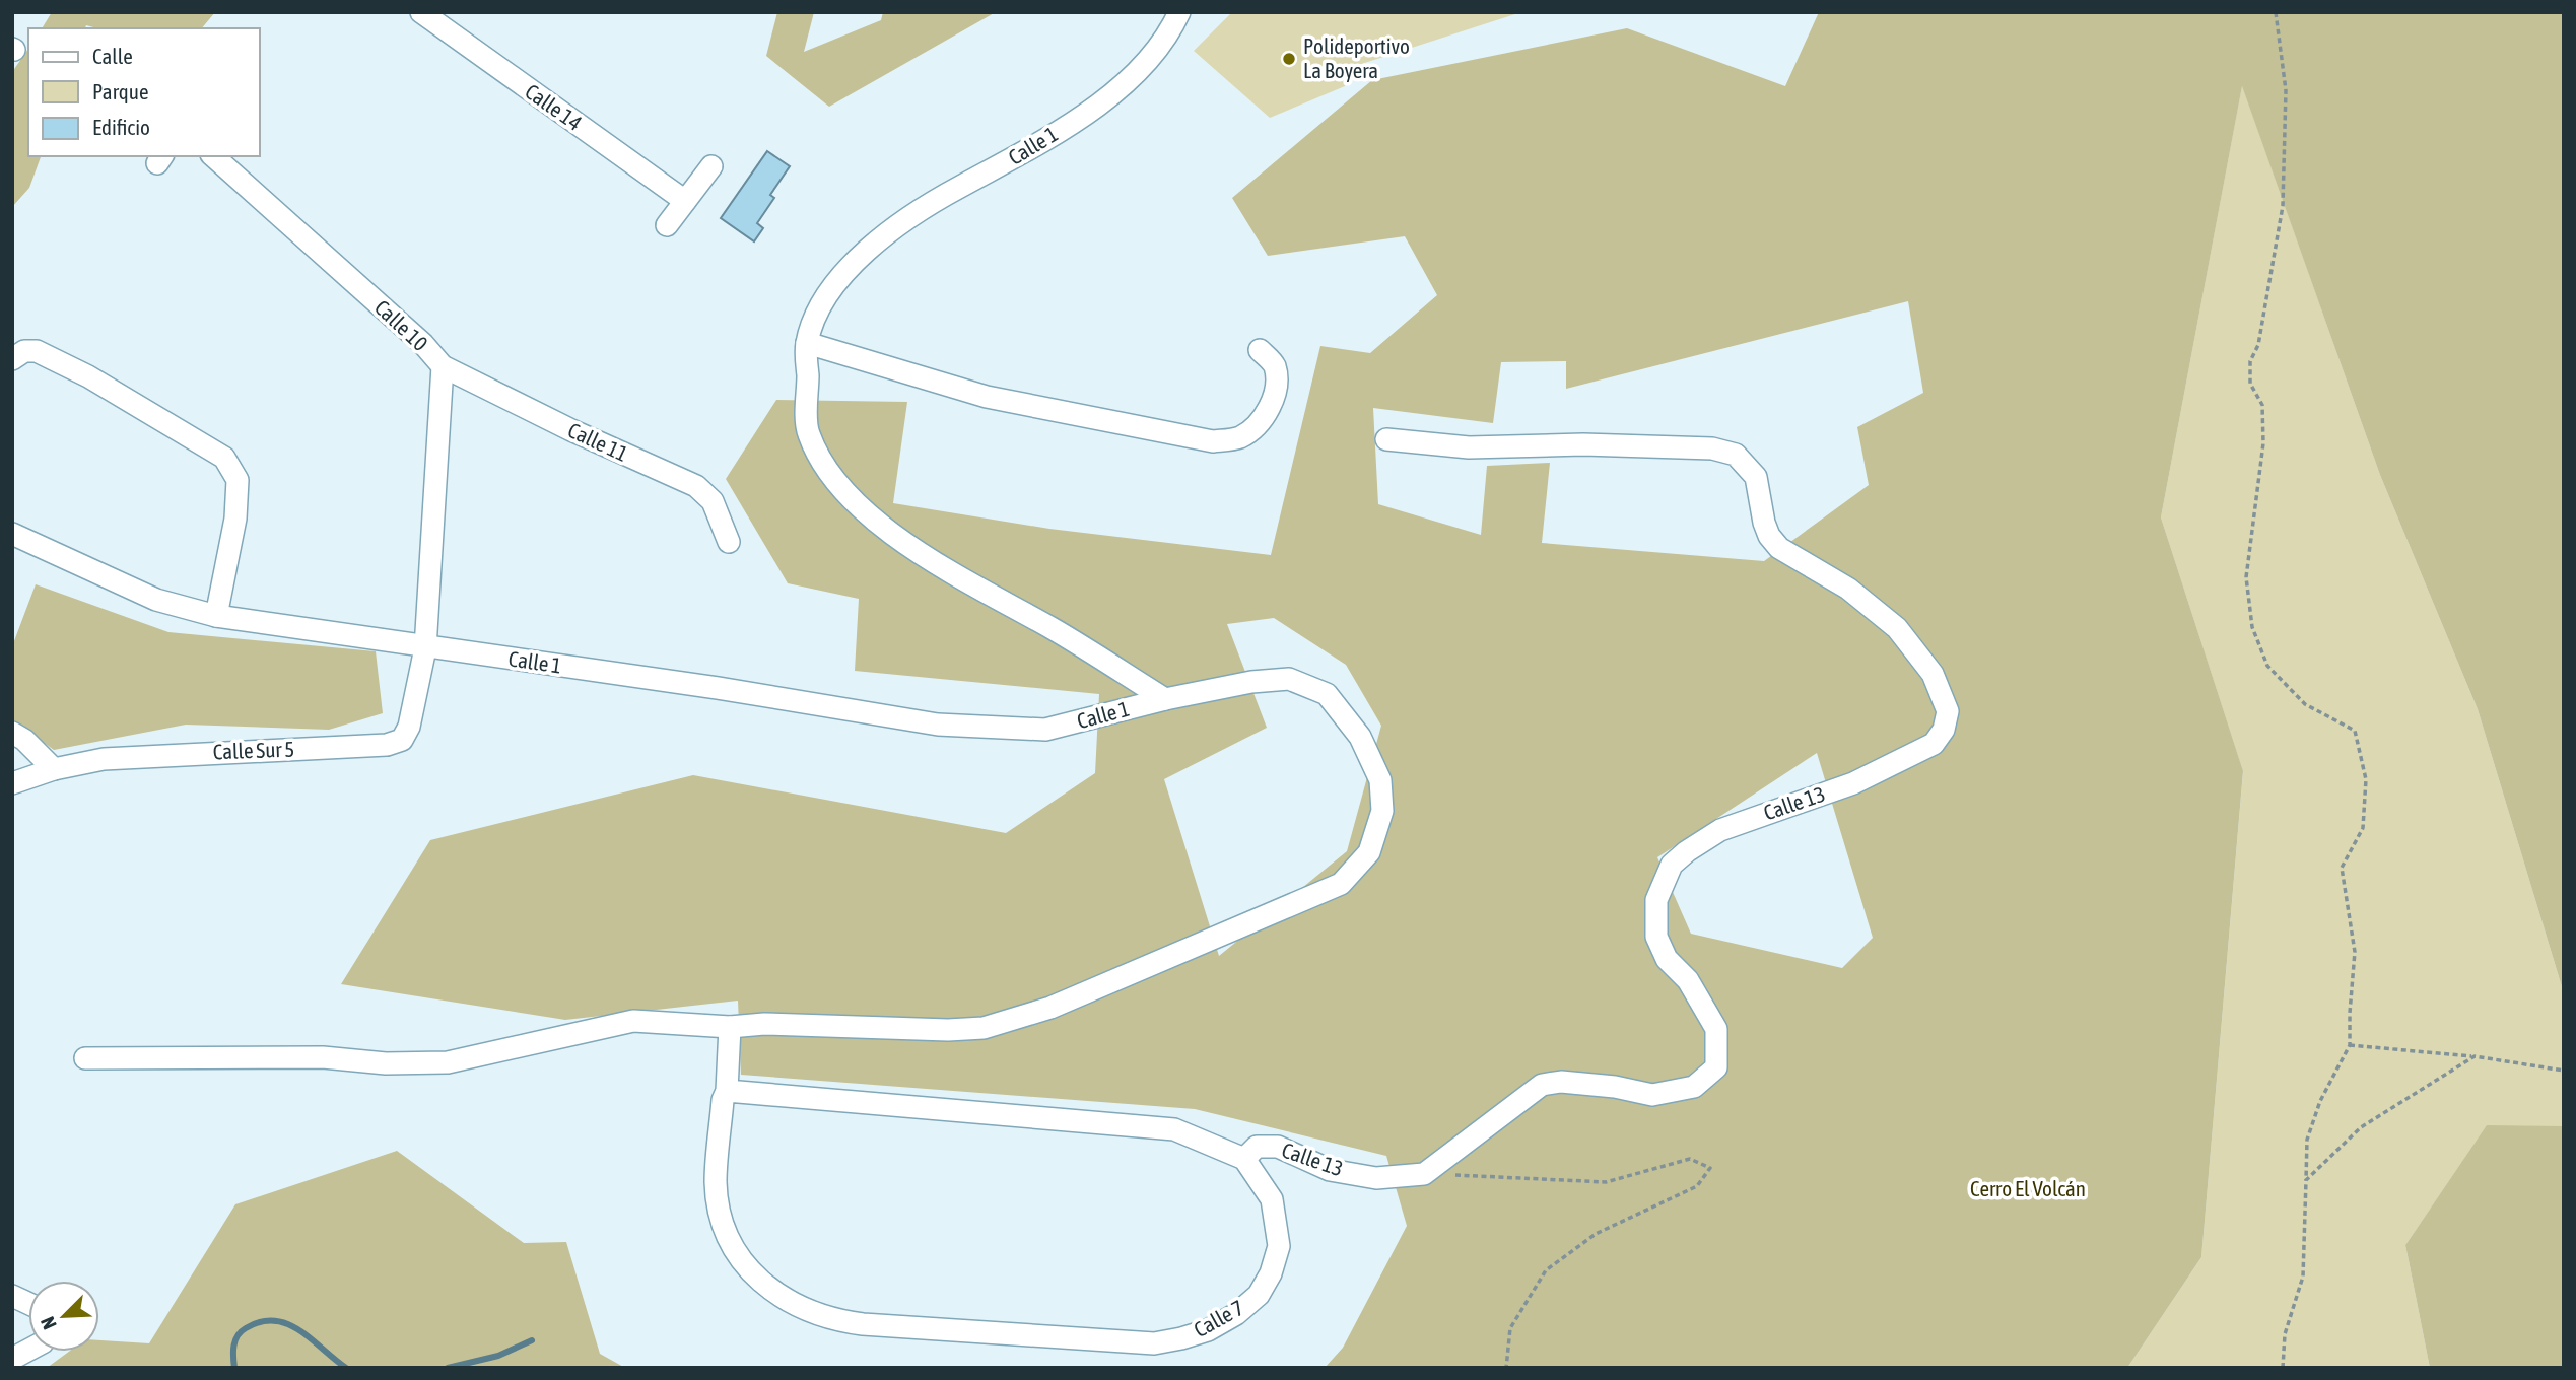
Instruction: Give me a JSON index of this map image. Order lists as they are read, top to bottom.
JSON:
{
  "streets": {
    "street": [
      "Calle 14",
      "Calle 1",
      "Calle 10",
      "Calle 11",
      "Calle Sur 5",
      "Calle 13",
      "Calle 7"
    ]
  },
  "crossings": [
    ["Calle 1", "Calle 10"],
    ["Calle 1", "Calle Sur 5"],
    ["Calle 10", "Calle 11"],
    ["Calle 10", "Calle Sur 5"],
    ["Calle 13", "Calle 7"]
  ],
  "parks": ["Cerro El Volcán"],
  "places": ["Polideportivo La Boyera"],
  "legend": ["Calle", "Parque", "Edificio"],
  "north": "bottom left"
}
